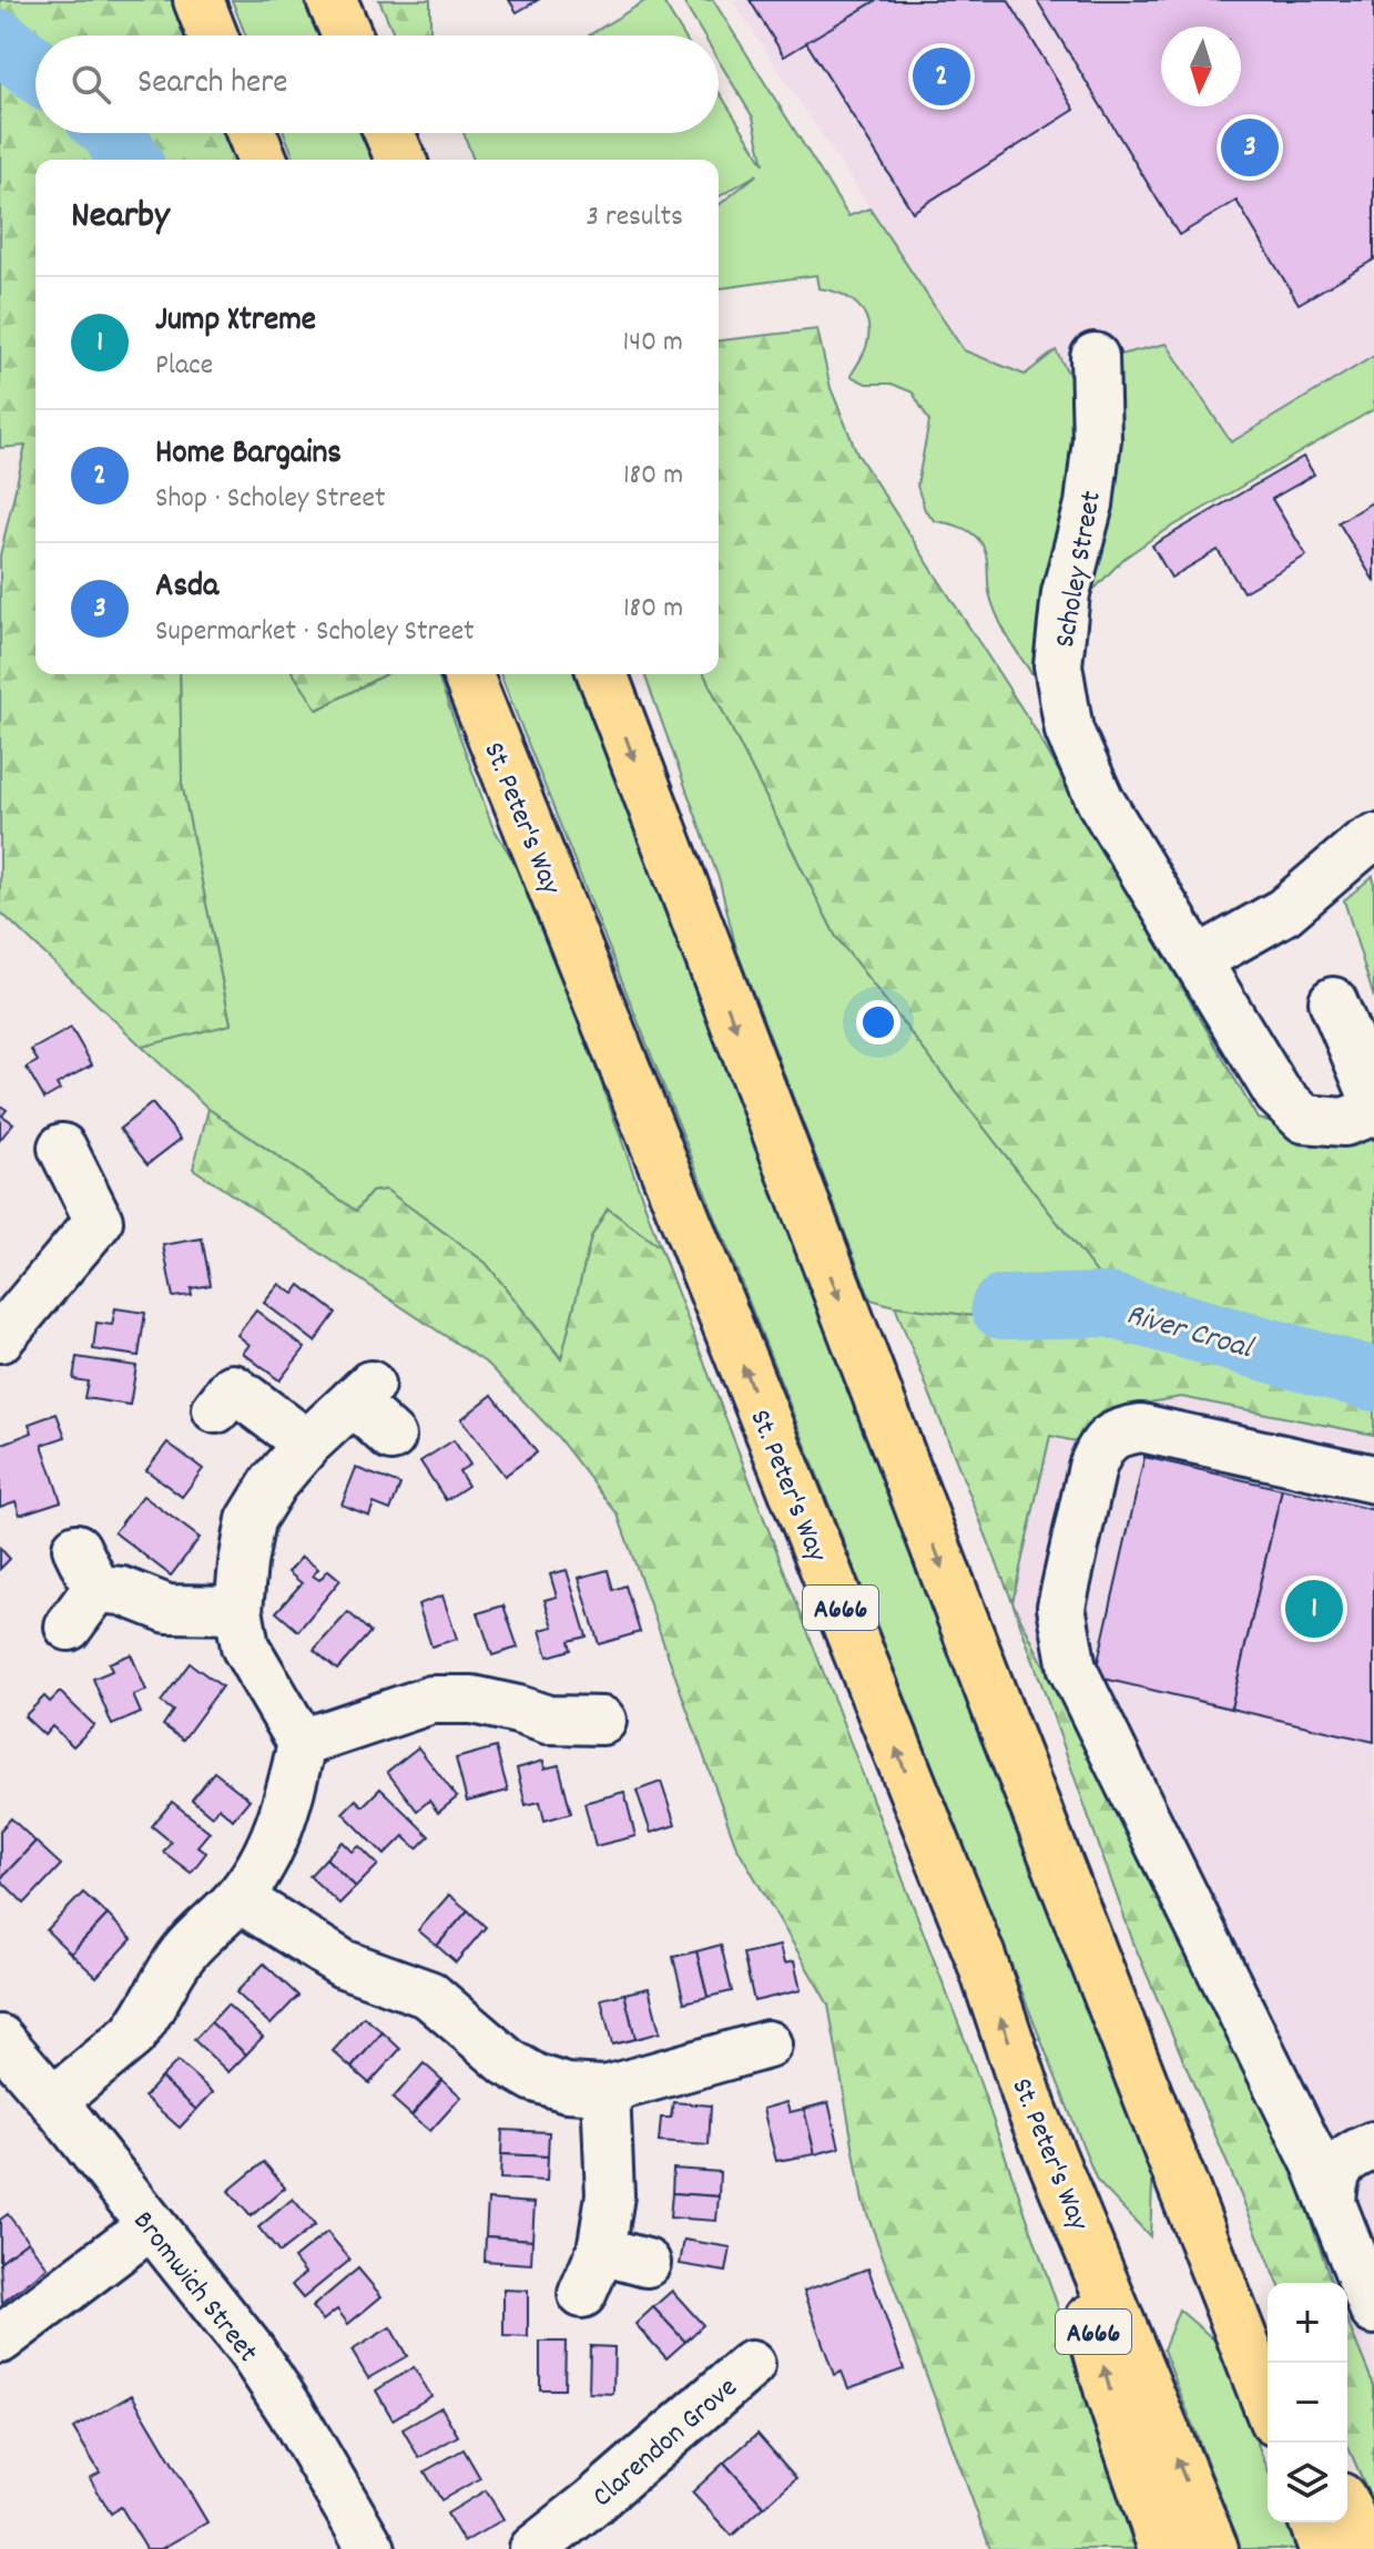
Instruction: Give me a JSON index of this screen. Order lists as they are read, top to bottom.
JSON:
{
  "streets": {
    "highway": ["St. Peter's Way", "A666"],
    "street": ["Scholey Street", "Bromwich Street", "Clarendon Grove"]
  },
  "crossings": [
    ["St. Peter's Way", "A666"]
  ],
  "water": ["River Croal"],
  "north": "bottom",
  "page": {
    "search": "Search here",
    "pins": ["2", "3", "1"],
    "heading": ["Nearby", "3 results"],
    "list": [
      {
        "mark": "1",
        "name": "Jump Xtreme",
        "note": "Place",
        "value": "140 m"
      },
      {
        "mark": "2",
        "name": "Home Bargains",
        "note": "Shop · Scholey Street",
        "value": "180 m"
      },
      {
        "mark": "3",
        "name": "Asda",
        "note": "Supermarket · Scholey Street",
        "value": "180 m"
      }
    ],
    "map_buttons": ["+", "−"]
  }
}
